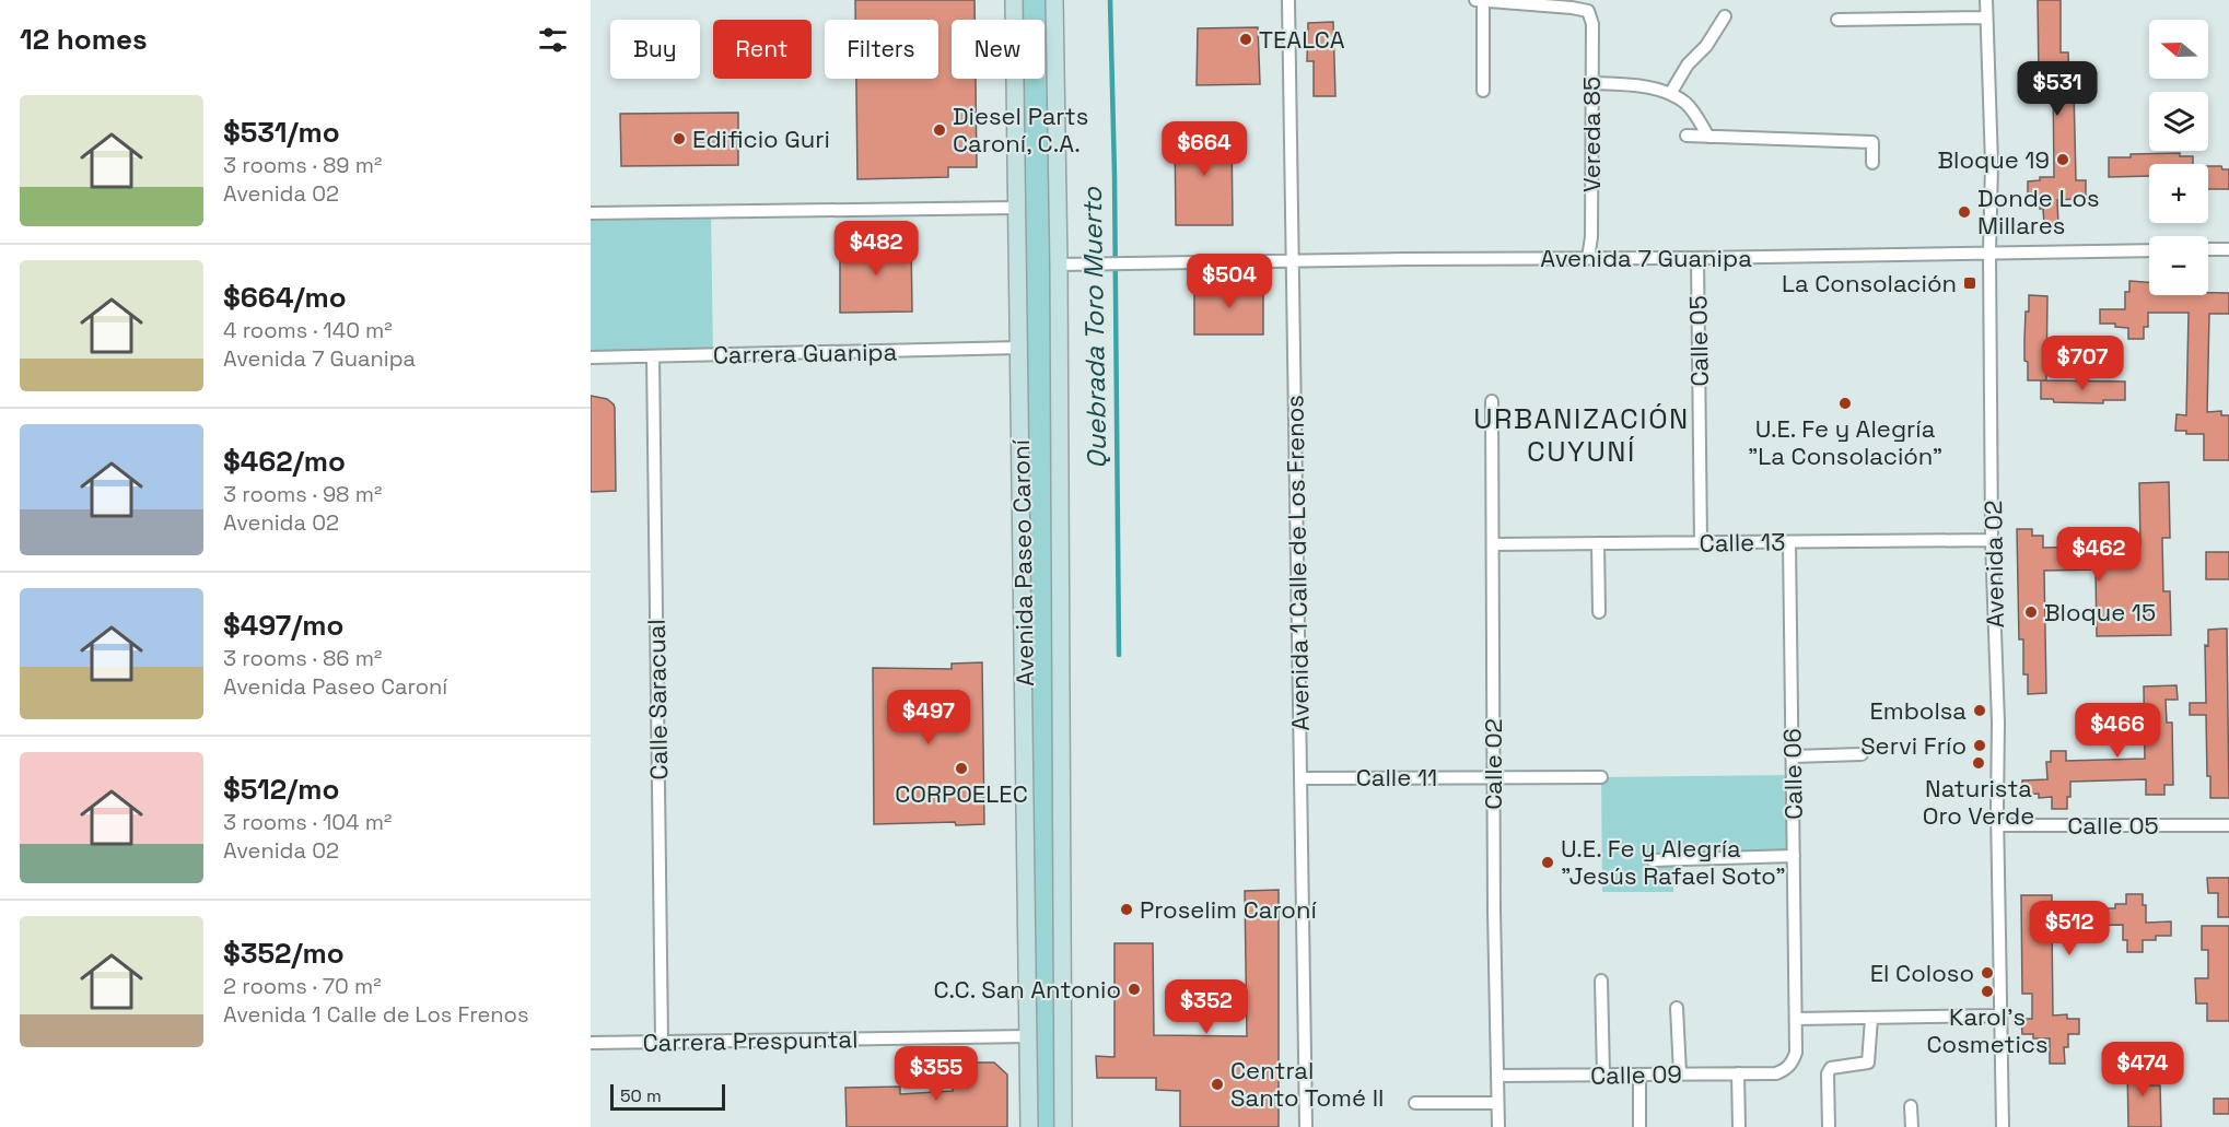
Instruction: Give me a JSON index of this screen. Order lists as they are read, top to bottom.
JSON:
{
  "streets": {
    "street": [
      "Vereda 85",
      "Avenida 7 Guanipa",
      "Calle 05",
      "Carrera Guanipa",
      "Calle 13",
      "Avenida Paseo Caroní",
      "Avenida 1 Calle de Los Frenos",
      "Avenida 02",
      "Calle Saracual",
      "Calle 02",
      "Calle 06",
      "Calle 11",
      "Carrera Prespuntal",
      "Calle 09"
    ]
  },
  "crossings": [
    ["Vereda 85", "Avenida 7 Guanipa"],
    ["Avenida 7 Guanipa", "Calle 05"],
    ["Avenida 7 Guanipa", "Avenida Paseo Caroní"],
    ["Avenida 7 Guanipa", "Avenida 1 Calle de Los Frenos"],
    ["Avenida 7 Guanipa", "Avenida 02"],
    ["Calle 05", "Calle 13"],
    ["Calle 05", "Avenida 02"],
    ["Carrera Guanipa", "Avenida Paseo Caroní"],
    ["Carrera Guanipa", "Calle Saracual"],
    ["Calle 13", "Avenida 02"],
    ["Calle 13", "Calle 02"],
    ["Calle 13", "Calle 06"],
    ["Avenida Paseo Caroní", "Carrera Prespuntal"],
    ["Avenida 1 Calle de Los Frenos", "Calle 11"],
    ["Calle Saracual", "Carrera Prespuntal"],
    ["Calle 02", "Calle 11"],
    ["Calle 02", "Calle 09"],
    ["Calle 06", "Calle 09"]
  ],
  "districts": ["URBANIZACIÓN CUYUNÍ"],
  "water": ["Quebrada Toro Muerto"],
  "places": {
    "other": [
      "TEALCA",
      "Diesel Parts Caroní, C.A.",
      "Edificio Guri",
      "Bloque 19",
      "Donde Los Millares",
      "U.E. Fe y Alegría \"La Consolación\"",
      "Bloque 15",
      "Embolsa",
      "Servi Frío",
      "Naturista Oro Verde",
      "CORPOELEC",
      "U.E. Fe y Alegría \"Jesús Rafael Soto\"",
      "Proselim Caroní",
      "El Coloso",
      "C.C. San Antonio",
      "Karol's Cosmetics",
      "Central Santo Tomé II"
    ],
    "transit": ["La Consolación"]
  },
  "scale_bar": "50 m",
  "north": "left",
  "page": {
    "heading": "12 homes",
    "map_buttons": ["+", "−"],
    "chip": [
      "Buy",
      "Rent",
      "Filters",
      "New"
    ],
    "price": [
      "$531",
      "$664",
      "$482",
      "$504",
      "$707",
      "$462",
      "$497",
      "$466",
      "$512",
      "$352",
      "$474",
      "$355"
    ],
    "list": [
      {
        "name": "$531/mo",
        "note": "3 rooms · 89 m² · Avenida 02"
      },
      {
        "name": "$664/mo",
        "note": "4 rooms · 140 m² · Avenida 7 Guanipa"
      },
      {
        "name": "$462/mo",
        "note": "3 rooms · 98 m² · Avenida 02"
      },
      {
        "name": "$497/mo",
        "note": "3 rooms · 86 m² · Avenida Paseo Caroní"
      },
      {
        "name": "$512/mo",
        "note": "3 rooms · 104 m² · Avenida 02"
      },
      {
        "name": "$352/mo",
        "note": "2 rooms · 70 m² · Avenida 1 Calle de Los Frenos"
      }
    ],
    "scale": "50 m"
  }
}
